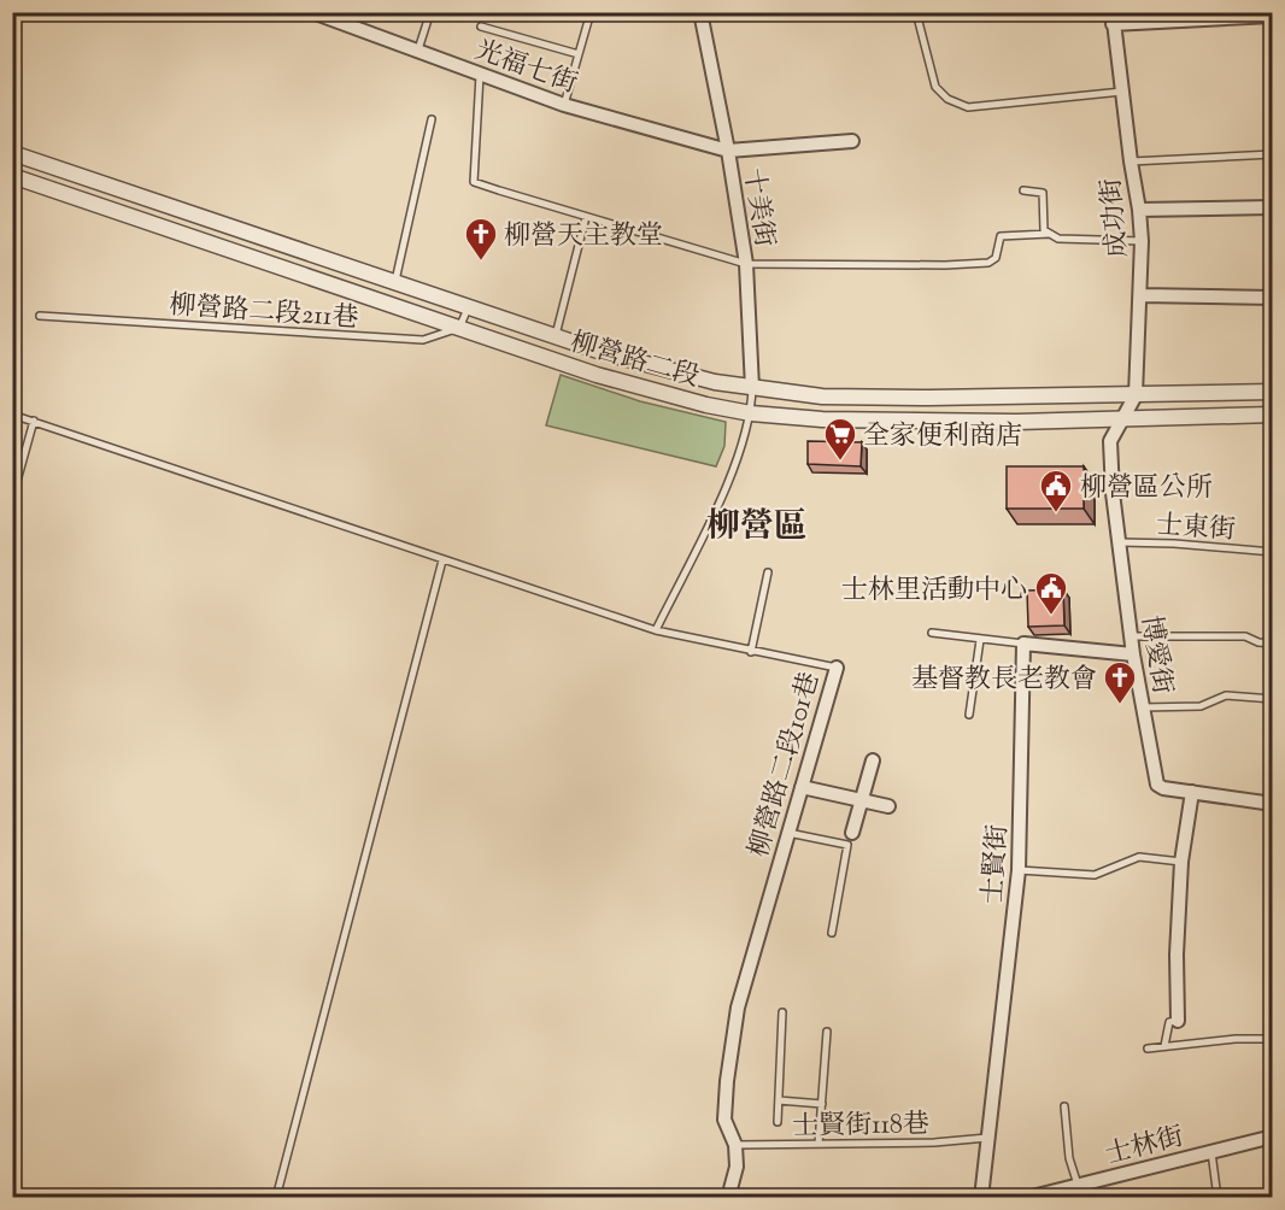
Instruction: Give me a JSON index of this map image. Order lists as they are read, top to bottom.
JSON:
{
  "streets": {
    "street": [
      "光福七街",
      "十美街",
      "成功街",
      "柳營路二段",
      "博愛街",
      "柳營路二段101巷",
      "士賢街",
      "士林街"
    ],
    "lane": ["柳營路二段211巷", "士東街", "士賢街118巷"]
  },
  "crossings": [
    ["光福七街", "十美街"],
    ["十美街", "柳營路二段"],
    ["成功街", "柳營路二段"],
    ["成功街", "博愛街"],
    ["柳營路二段211巷", "柳營路二段"],
    ["柳營路二段", "博愛街"],
    ["士東街", "博愛街"],
    ["柳營路二段101巷", "士賢街118巷"],
    ["士賢街", "士賢街118巷"]
  ],
  "districts": ["柳營區"],
  "places": {
    "church": ["柳營天主教堂", "基督教長老教會"],
    "supermarket": ["全家便利商店"],
    "public building": ["柳營區公所", "士林里活動中心"]
  }
}
